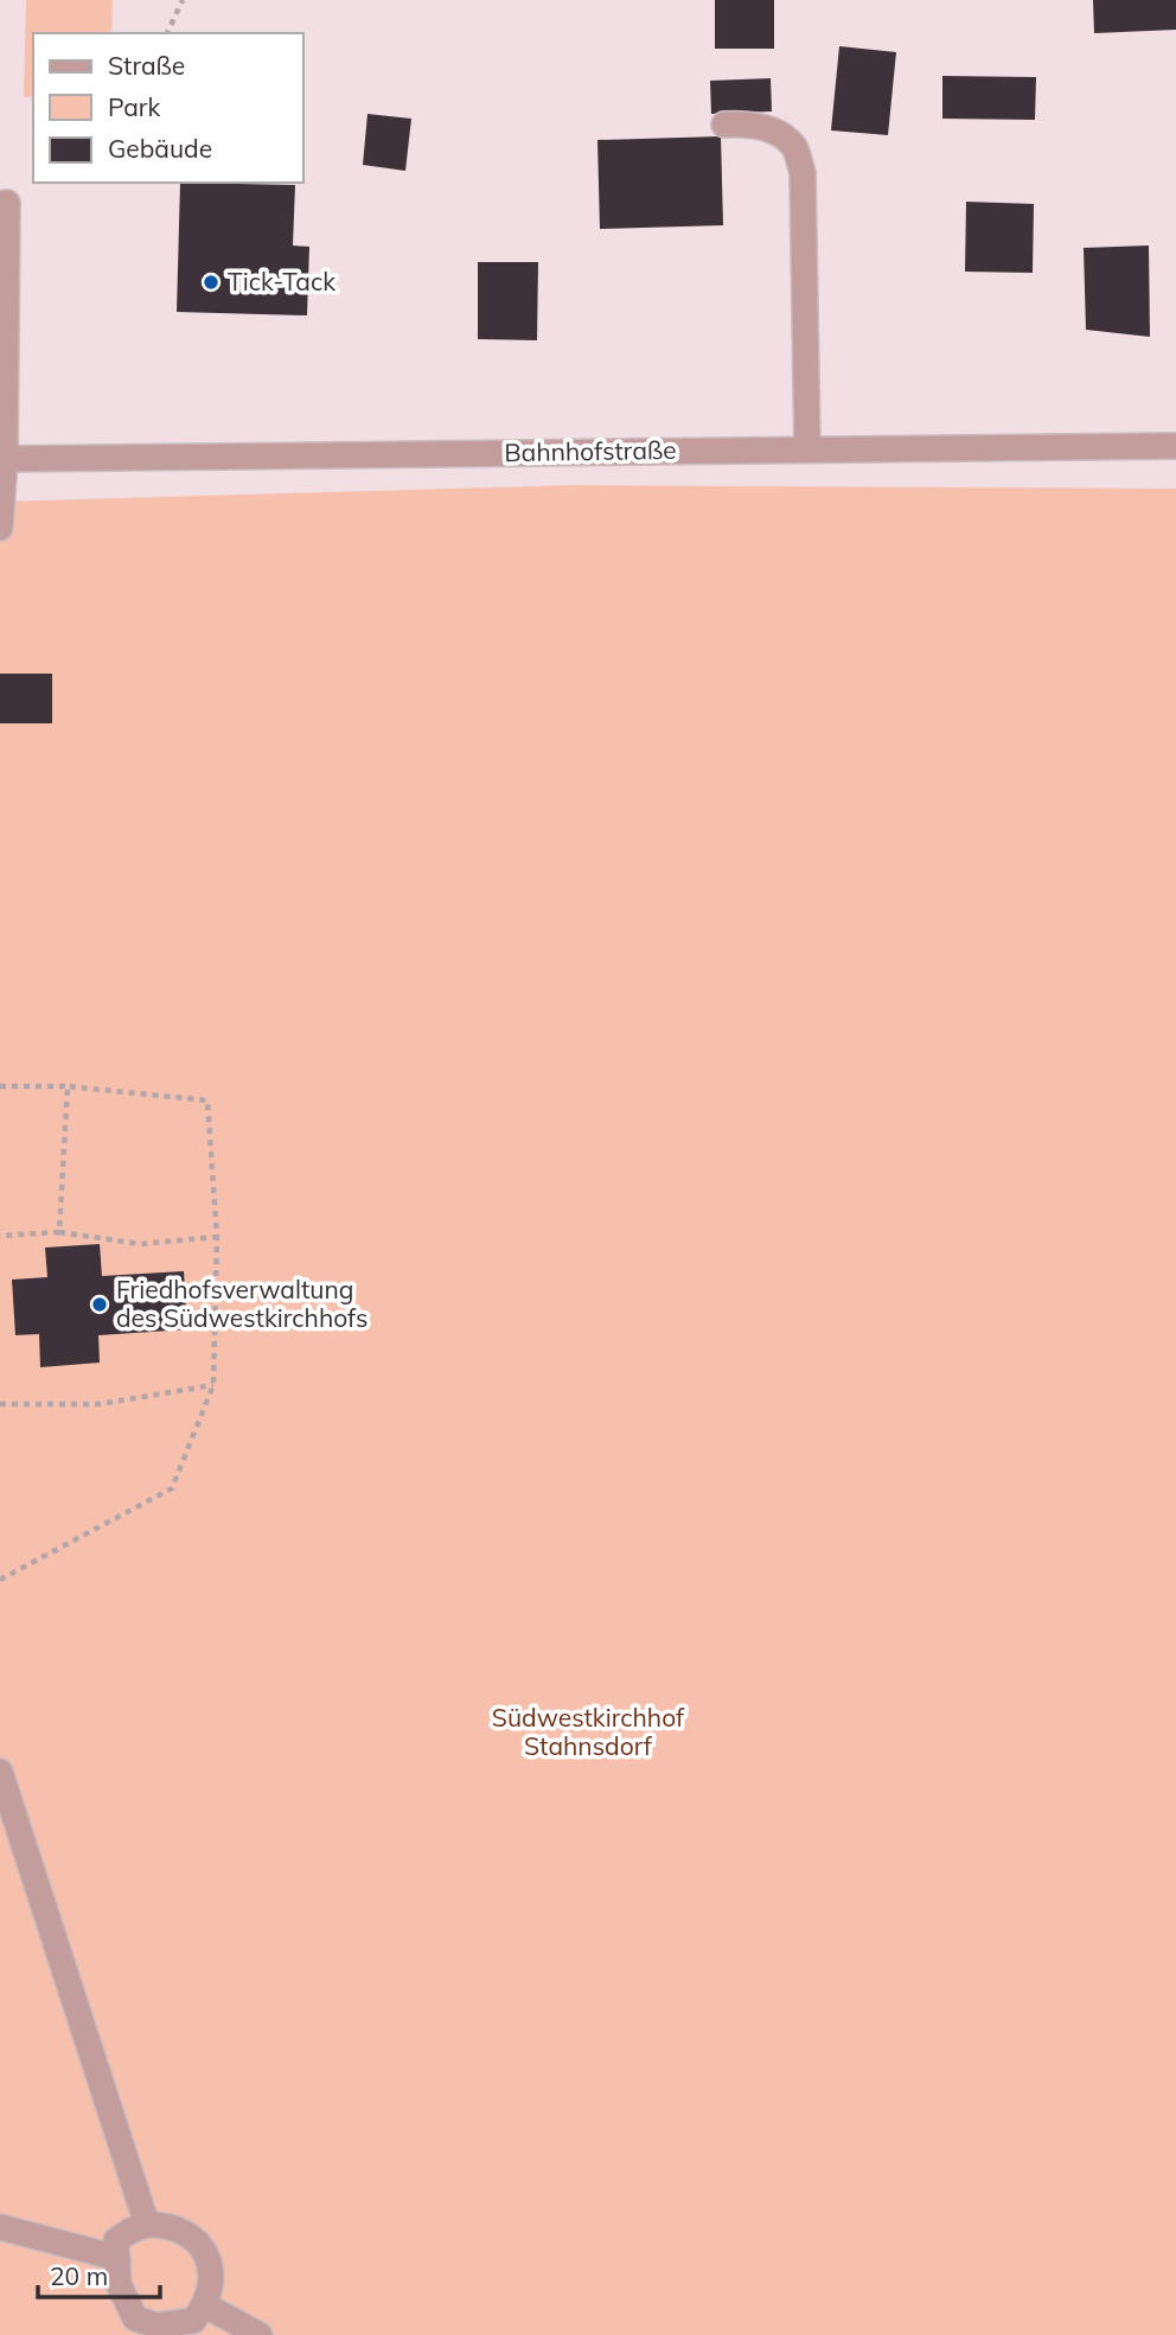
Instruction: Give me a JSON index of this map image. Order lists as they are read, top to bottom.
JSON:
{
  "streets": {
    "street": ["Bahnhofstraße"]
  },
  "parks": ["Südwestkirchhof Stahnsdorf"],
  "places": ["Tick-Tack", "Friedhofsverwaltung des Südwestkirchhofs"],
  "legend": ["Straße", "Park", "Gebäude"],
  "scale_bar": "20 m"
}
